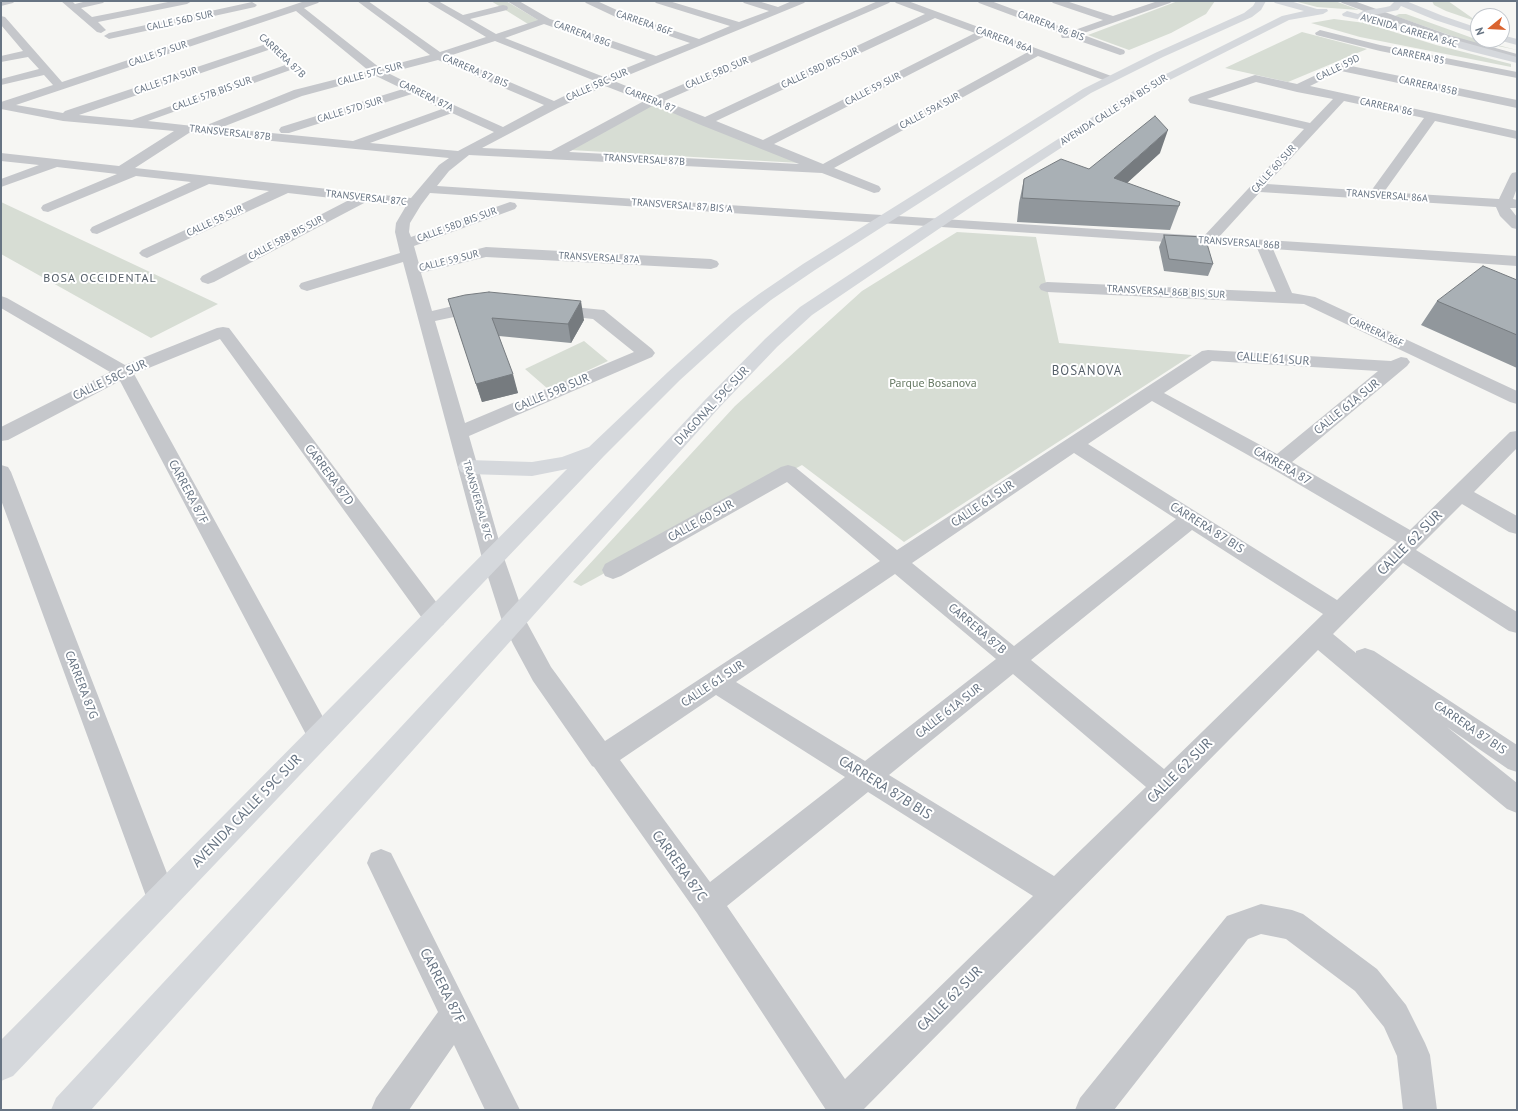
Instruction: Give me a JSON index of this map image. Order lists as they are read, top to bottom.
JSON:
{
  "streets": {
    "main road": [
      "AVENIDA CARRERA 84C",
      "AVENIDA CALLE 59A BIS SUR",
      "DIAGONAL 59C SUR",
      "AVENIDA CALLE 59C SUR"
    ],
    "street": [
      "CALLE 56D SUR",
      "CARRERA 86F",
      "CARRERA 86 BIS",
      "CARRERA 88G",
      "CARRERA 86A",
      "CALLE 57 SUR",
      "CARRERA 87B",
      "CARRERA 85",
      "CALLE 58D BIS SUR",
      "CALLE 59D",
      "CARRERA 87 BIS",
      "CALLE 58D SUR",
      "CALLE 57C SUR",
      "CALLE 57A SUR",
      "CALLE 58C SUR",
      "CARRERA 85B",
      "CALLE 59 SUR",
      "CALLE 57B BIS SUR",
      "CARRERA 87A",
      "CARRERA 87",
      "CARRERA 86",
      "CALLE 57D SUR",
      "CALLE 59A SUR",
      "TRANSVERSAL 87B",
      "CALLE 60 SUR",
      "TRANSVERSAL 86A",
      "TRANSVERSAL 87C",
      "TRANSVERSAL 87 BIS A",
      "CALLE 58 SUR",
      "CALLE 58B BIS SUR",
      "TRANSVERSAL 86B",
      "TRANSVERSAL 87A",
      "TRANSVERSAL 86B BIS SUR",
      "CALLE 61 SUR",
      "CALLE 59B SUR",
      "CALLE 61A SUR",
      "CARRERA 87D",
      "CARRERA 87F",
      "CALLE 62 SUR",
      "CARRERA 87G",
      "CARRERA 87B BIS",
      "CARRERA 87C"
    ]
  },
  "crossings": [
    ["CARRERA 86F", "CALLE 58C SUR"],
    ["CARRERA 86F", "TRANSVERSAL 86B BIS SUR"],
    ["CARRERA 86F", "CALLE 61A SUR"],
    ["CARRERA 88G", "CALLE 58C SUR"],
    ["CARRERA 86A", "CALLE 58D BIS SUR"],
    ["CARRERA 86A", "CALLE 59 SUR"],
    ["CARRERA 86A", "AVENIDA CALLE 59A BIS SUR"],
    ["CARRERA 86A", "CALLE 59A SUR"],
    ["CALLE 57 SUR", "CARRERA 87B"],
    ["CALLE 57 SUR", "CARRERA 87A"],
    ["CALLE 57 SUR", "TRANSVERSAL 87B"],
    ["CARRERA 87B", "CALLE 57C SUR"],
    ["CARRERA 87B", "CALLE 57A SUR"],
    ["CARRERA 87B", "CALLE 57B BIS SUR"],
    ["CARRERA 87B", "CALLE 60 SUR"],
    ["CARRERA 87B", "CALLE 61 SUR"],
    ["CARRERA 87B", "CALLE 61A SUR"],
    ["CARRERA 87B", "CALLE 62 SUR"],
    ["CARRERA 85", "CALLE 59D"],
    ["CALLE 58D BIS SUR", "CALLE 59 SUR"],
    ["CALLE 58D BIS SUR", "CARRERA 87"],
    ["CALLE 58D BIS SUR", "TRANSVERSAL 87C"],
    ["CALLE 59D", "CARRERA 85B"],
    ["CALLE 59D", "CARRERA 86"],
    ["CARRERA 87 BIS", "CALLE 57C SUR"],
    ["CARRERA 87 BIS", "CALLE 58C SUR"],
    ["CARRERA 87 BIS", "CALLE 61 SUR"],
    ["CARRERA 87 BIS", "CALLE 61A SUR"],
    ["CARRERA 87 BIS", "CALLE 62 SUR"],
    ["CALLE 58D SUR", "CARRERA 87"],
    ["CALLE 58D SUR", "TRANSVERSAL 87B"],
    ["CALLE 57C SUR", "CARRERA 87A"],
    ["CALLE 57C SUR", "CARRERA 87"],
    ["CALLE 57C SUR", "TRANSVERSAL 87B"],
    ["CALLE 57A SUR", "TRANSVERSAL 87B"],
    ["CALLE 58C SUR", "CARRERA 87A"],
    ["CALLE 58C SUR", "CARRERA 87"],
    ["CALLE 58C SUR", "TRANSVERSAL 87B"],
    ["CALLE 58C SUR", "TRANSVERSAL 87C"],
    ["CALLE 58C SUR", "TRANSVERSAL 87 BIS A"],
    ["CALLE 58C SUR", "CARRERA 87D"],
    ["CALLE 58C SUR", "CARRERA 87F"],
    ["CALLE 59 SUR", "CARRERA 87"],
    ["CALLE 59 SUR", "TRANSVERSAL 87C"],
    ["CALLE 59 SUR", "TRANSVERSAL 87A"],
    ["CALLE 57B BIS SUR", "TRANSVERSAL 87B"],
    ["CARRERA 87A", "CALLE 57D SUR"],
    ["CARRERA 87", "CALLE 59A SUR"],
    ["CARRERA 87", "TRANSVERSAL 87B"],
    ["CARRERA 87", "CALLE 61 SUR"],
    ["CARRERA 87", "CALLE 61A SUR"],
    ["CARRERA 87", "CALLE 62 SUR"],
    ["CARRERA 86", "CALLE 60 SUR"],
    ["AVENIDA CALLE 59A BIS SUR", "TRANSVERSAL 87 BIS A"],
    ["AVENIDA CALLE 59A BIS SUR", "TRANSVERSAL 86B"],
    ["AVENIDA CALLE 59A BIS SUR", "DIAGONAL 59C SUR"],
    ["CALLE 59A SUR", "TRANSVERSAL 87B"],
    ["CALLE 60 SUR", "TRANSVERSAL 86A"],
    ["CALLE 60 SUR", "TRANSVERSAL 86B"],
    ["TRANSVERSAL 87C", "CALLE 58 SUR"],
    ["TRANSVERSAL 87C", "CALLE 58B BIS SUR"],
    ["TRANSVERSAL 87C", "CALLE 59B SUR"],
    ["TRANSVERSAL 87C", "DIAGONAL 59C SUR"],
    ["TRANSVERSAL 87C", "AVENIDA CALLE 59C SUR"],
    ["TRANSVERSAL 87C", "CARRERA 87C"],
    ["TRANSVERSAL 87 BIS A", "TRANSVERSAL 86B"],
    ["TRANSVERSAL 87 BIS A", "DIAGONAL 59C SUR"],
    ["TRANSVERSAL 86B", "DIAGONAL 59C SUR"],
    ["CALLE 61 SUR", "CALLE 61A SUR"],
    ["CALLE 61 SUR", "CARRERA 87B BIS"],
    ["CALLE 61 SUR", "CARRERA 87C"],
    ["DIAGONAL 59C SUR", "CARRERA 87C"],
    ["CALLE 61A SUR", "CARRERA 87B BIS"],
    ["CALLE 61A SUR", "CARRERA 87C"],
    ["CARRERA 87D", "AVENIDA CALLE 59C SUR"],
    ["CARRERA 87F", "AVENIDA CALLE 59C SUR"],
    ["CALLE 62 SUR", "CARRERA 87B BIS"],
    ["CALLE 62 SUR", "CARRERA 87C"],
    ["CARRERA 87G", "AVENIDA CALLE 59C SUR"]
  ],
  "districts": ["BOSA OCCIDENTAL", "BOSANOVA"],
  "parks": ["Parque Bosanova"],
  "north": "left"
}
